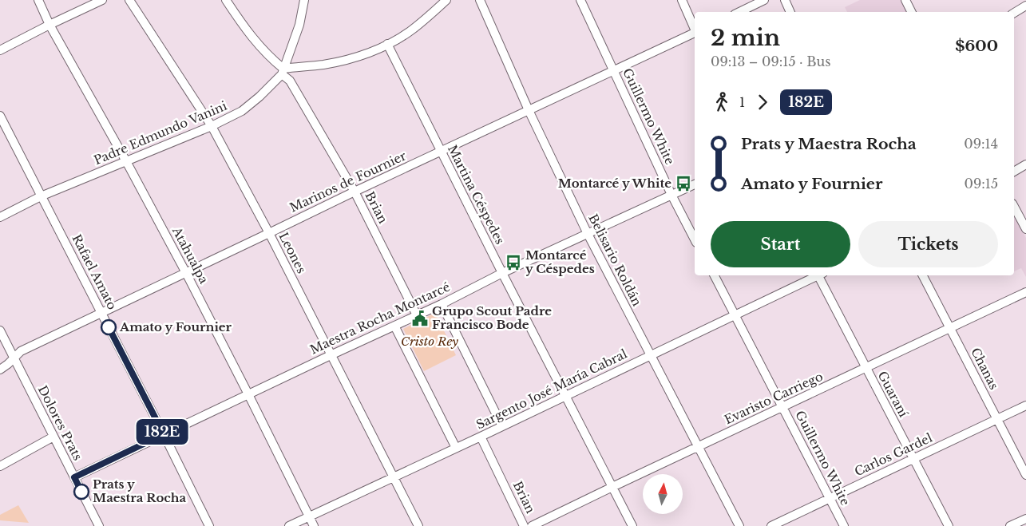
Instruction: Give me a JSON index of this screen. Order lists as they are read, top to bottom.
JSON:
{
  "streets": {
    "street": [
      "Guillermo White",
      "Padre Edmundo Vanini",
      "Marinos de Fournier",
      "Martina Céspedes",
      "Brian",
      "Leones",
      "Atahualpa",
      "Belisario Roldán",
      "Rafael Amato",
      "Maestra Rocha Montarcé",
      "Chanas",
      "Sargento José María Cabral",
      "Guaraní",
      "Evaristo Carriego",
      "Dolores Prats",
      "Carlos Gardel"
    ]
  },
  "crossings": [
    ["Guillermo White", "Marinos de Fournier"],
    ["Guillermo White", "Maestra Rocha Montarcé"],
    ["Guillermo White", "Sargento José María Cabral"],
    ["Guillermo White", "Evaristo Carriego"],
    ["Guillermo White", "Carlos Gardel"],
    ["Padre Edmundo Vanini", "Brian"],
    ["Padre Edmundo Vanini", "Leones"],
    ["Padre Edmundo Vanini", "Atahualpa"],
    ["Padre Edmundo Vanini", "Rafael Amato"],
    ["Marinos de Fournier", "Martina Céspedes"],
    ["Marinos de Fournier", "Brian"],
    ["Marinos de Fournier", "Leones"],
    ["Marinos de Fournier", "Atahualpa"],
    ["Marinos de Fournier", "Belisario Roldán"],
    ["Marinos de Fournier", "Rafael Amato"],
    ["Marinos de Fournier", "Dolores Prats"],
    ["Martina Céspedes", "Maestra Rocha Montarcé"],
    ["Martina Céspedes", "Sargento José María Cabral"],
    ["Martina Céspedes", "Evaristo Carriego"],
    ["Brian", "Maestra Rocha Montarcé"],
    ["Brian", "Sargento José María Cabral"],
    ["Leones", "Maestra Rocha Montarcé"],
    ["Leones", "Sargento José María Cabral"],
    ["Atahualpa", "Maestra Rocha Montarcé"],
    ["Atahualpa", "Sargento José María Cabral"],
    ["Belisario Roldán", "Maestra Rocha Montarcé"],
    ["Belisario Roldán", "Sargento José María Cabral"],
    ["Belisario Roldán", "Evaristo Carriego"],
    ["Rafael Amato", "Maestra Rocha Montarcé"],
    ["Maestra Rocha Montarcé", "Dolores Prats"],
    ["Chanas", "Evaristo Carriego"],
    ["Chanas", "Carlos Gardel"],
    ["Guaraní", "Evaristo Carriego"],
    ["Guaraní", "Carlos Gardel"]
  ],
  "parks": ["Cristo Rey"],
  "places": {
    "bus stop": ["Montarcé y White", "Montarcé y Céspedes"],
    "public building": ["Grupo Scout Padre Francisco Bode"],
    "other": ["Amato y Fournier", "Prats y Maestra Rocha"]
  },
  "lines": ["bus line 182E"],
  "north": "top",
  "page": {
    "on_map": "182E",
    "heading": ["2 min", "09:13 – 09:15 · Bus", "$600"],
    "legs": ["1", "182E"],
    "list": [
      {
        "name": "Prats y Maestra Rocha",
        "value": "09:14"
      },
      {
        "name": "Amato y Fournier",
        "value": "09:15"
      }
    ],
    "buttons": ["Start", "Tickets"]
  }
}
